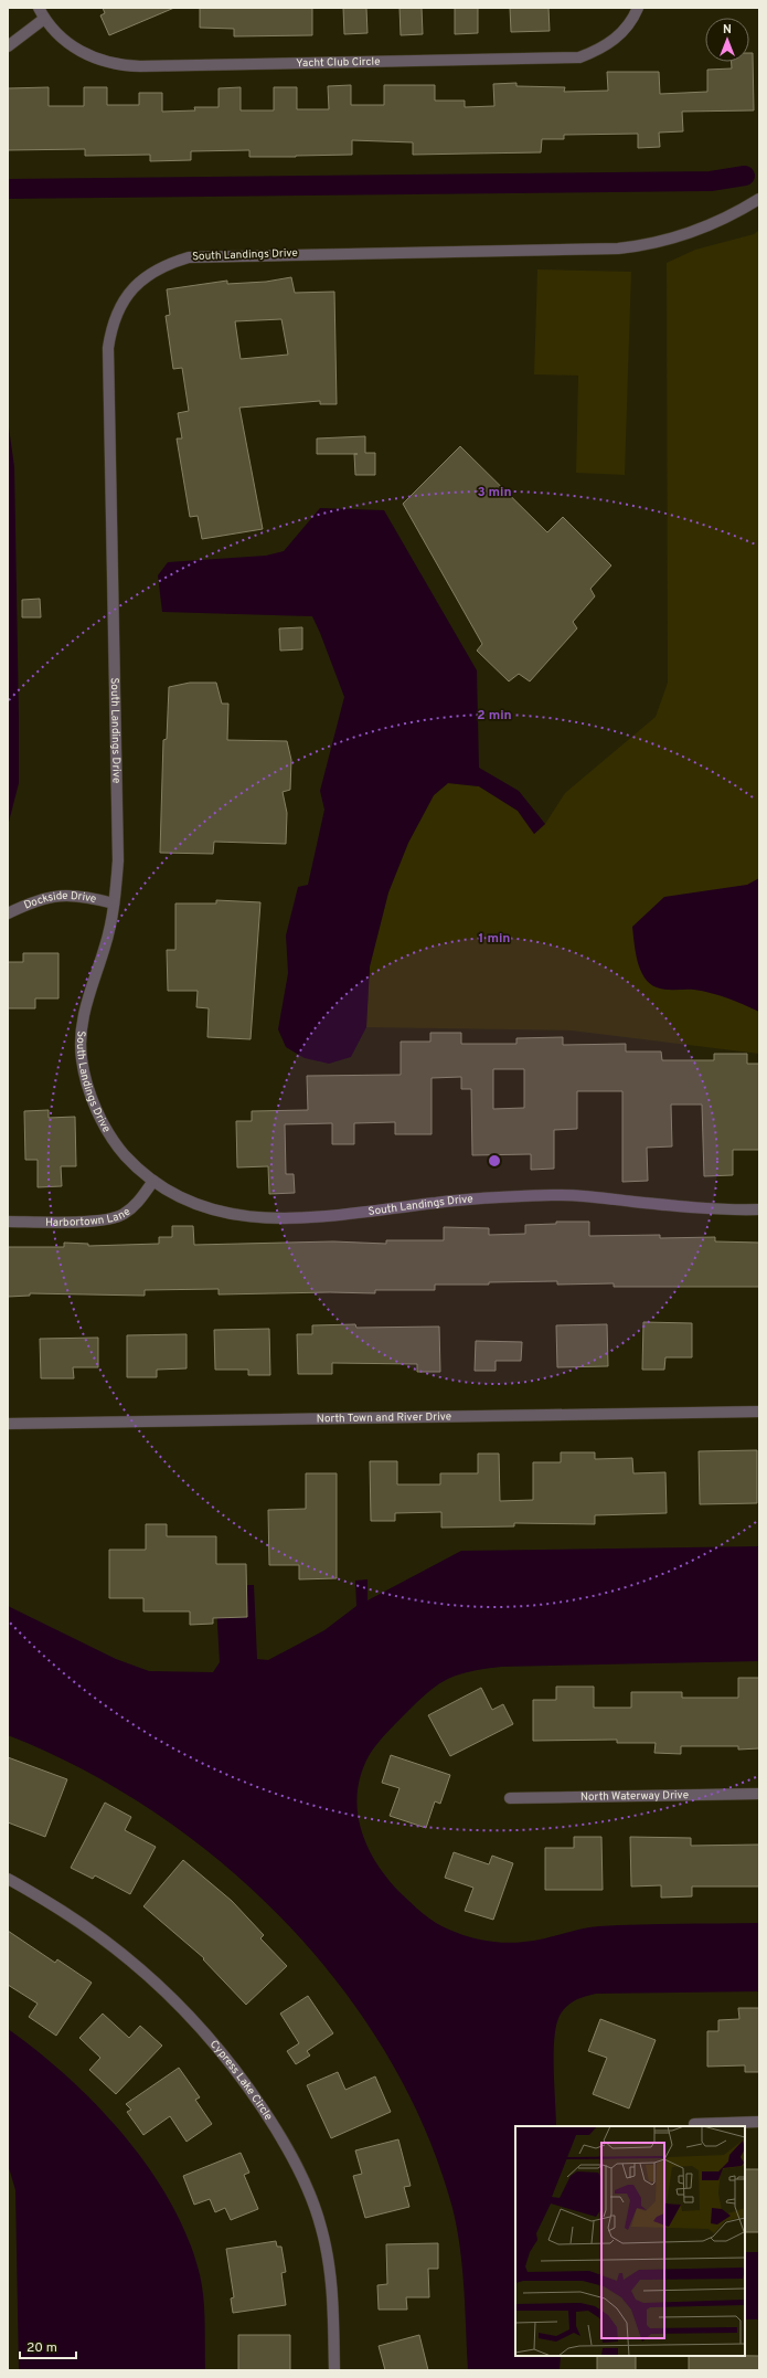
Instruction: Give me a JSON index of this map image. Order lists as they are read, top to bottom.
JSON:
{
  "streets": {
    "street": [
      "Yacht Club Circle",
      "South Landings Drive",
      "Dockside Drive",
      "Harbortown Lane",
      "North Town and River Drive",
      "North Waterway Drive",
      "Cypress Lake Circle"
    ]
  },
  "crossings": [
    ["South Landings Drive", "Dockside Drive"],
    ["South Landings Drive", "Harbortown Lane"]
  ],
  "scale_bar": "20 m",
  "north": "top",
  "rings": ["3 min", "2 min", "1 min"]
}
